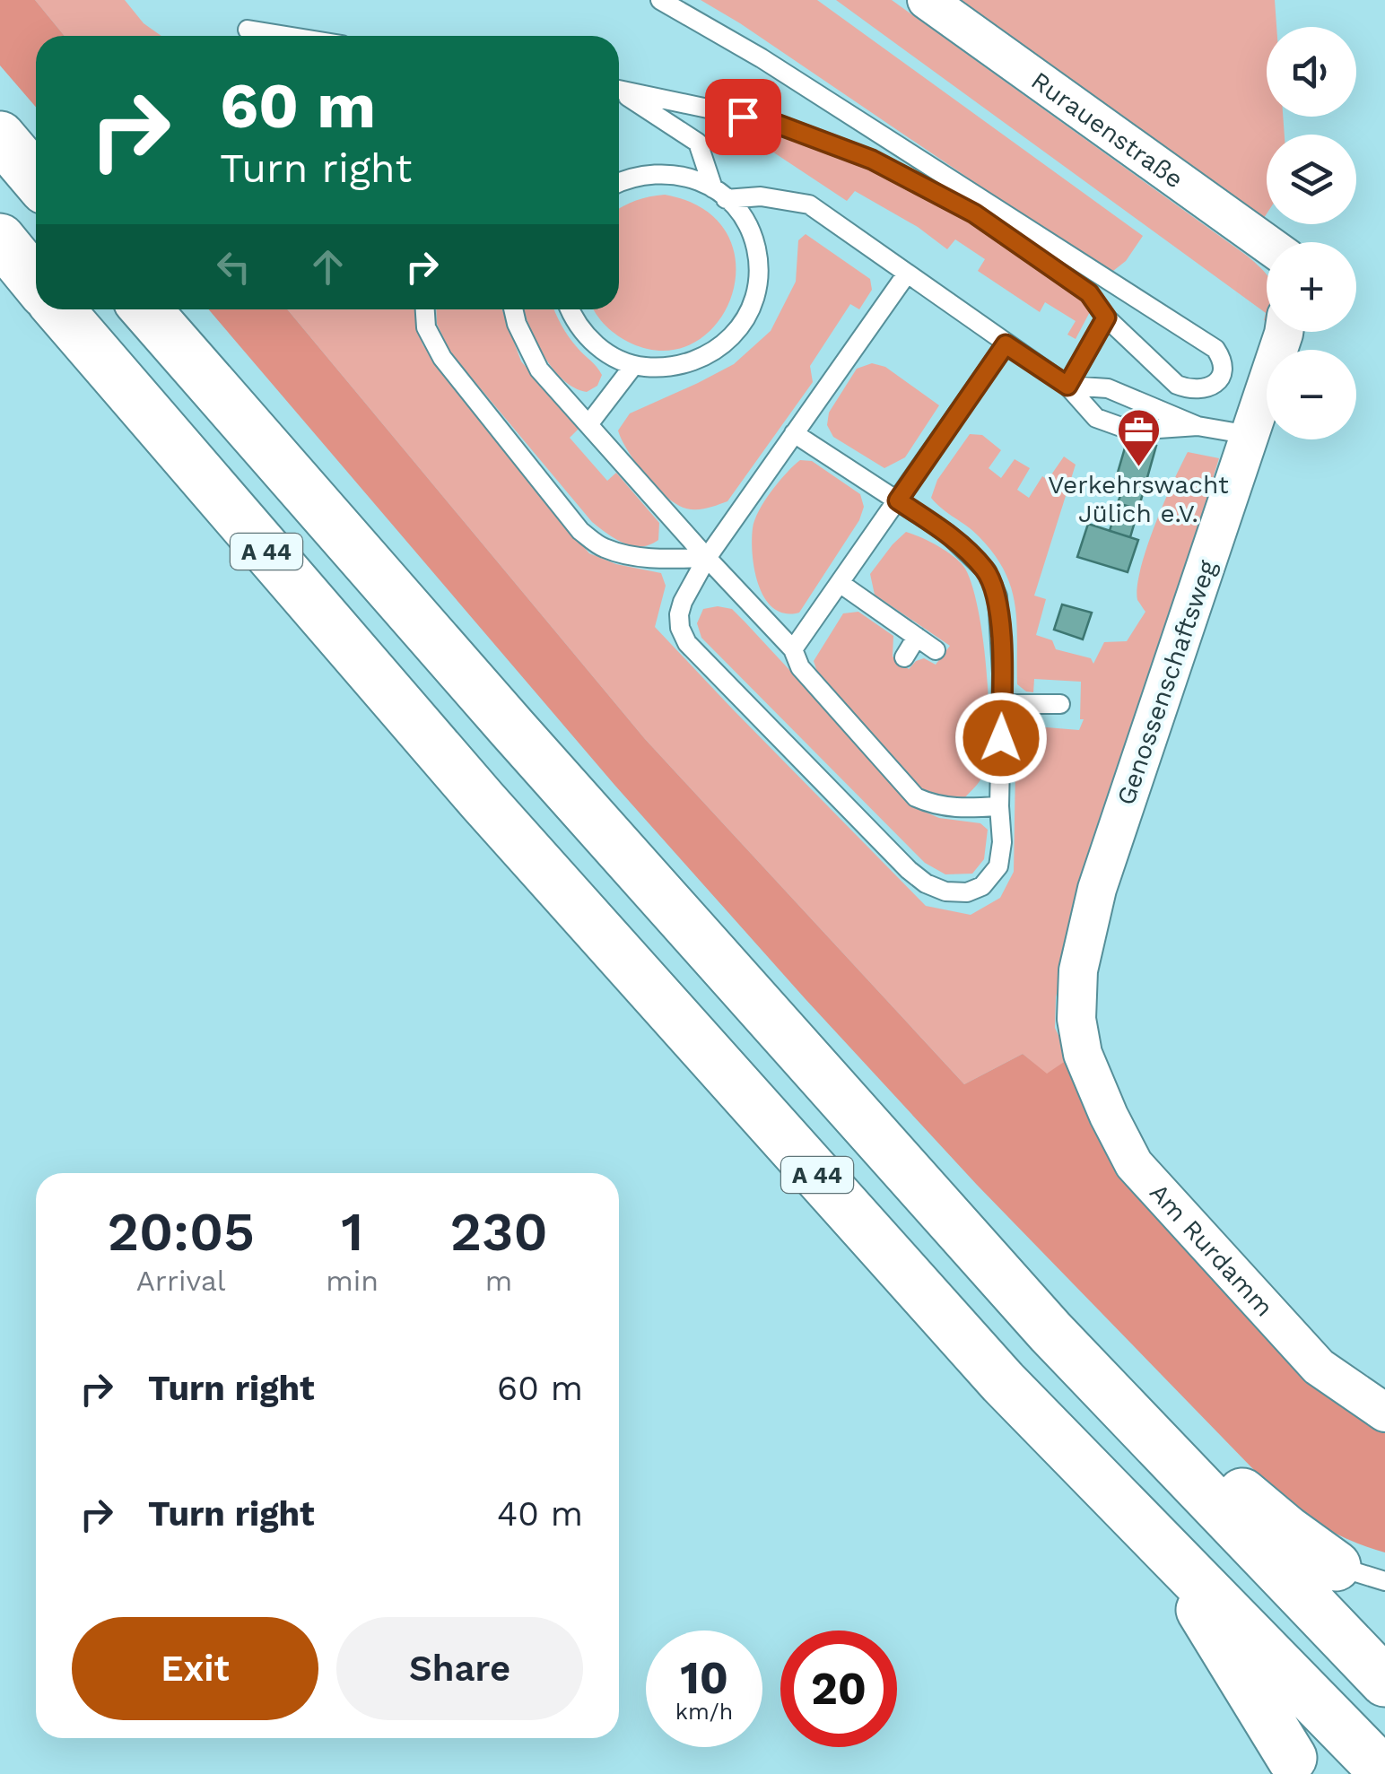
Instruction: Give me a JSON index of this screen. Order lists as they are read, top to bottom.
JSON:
{
  "streets": {
    "highway": ["A 44"],
    "street": ["Rurauenstraße", "Genossenschaftsweg", "Am Rurdamm"]
  },
  "crossings": [
    ["Genossenschaftsweg", "Am Rurdamm"]
  ],
  "places": {
    "office": ["Verkehrswacht Jülich e.V."]
  },
  "page": {
    "map_buttons": ["+", "−"],
    "turn": ["60 m", "Turn right"],
    "eta": [
      "20:05",
      "Arrival",
      "1",
      "min",
      "230",
      "m"
    ],
    "list": [
      {
        "name": "Turn right",
        "value": "60 m"
      },
      {
        "name": "Turn right",
        "value": "40 m"
      }
    ],
    "buttons": ["Exit", "Share"],
    "speed": "10 km/h",
    "limit": "20"
  }
}
